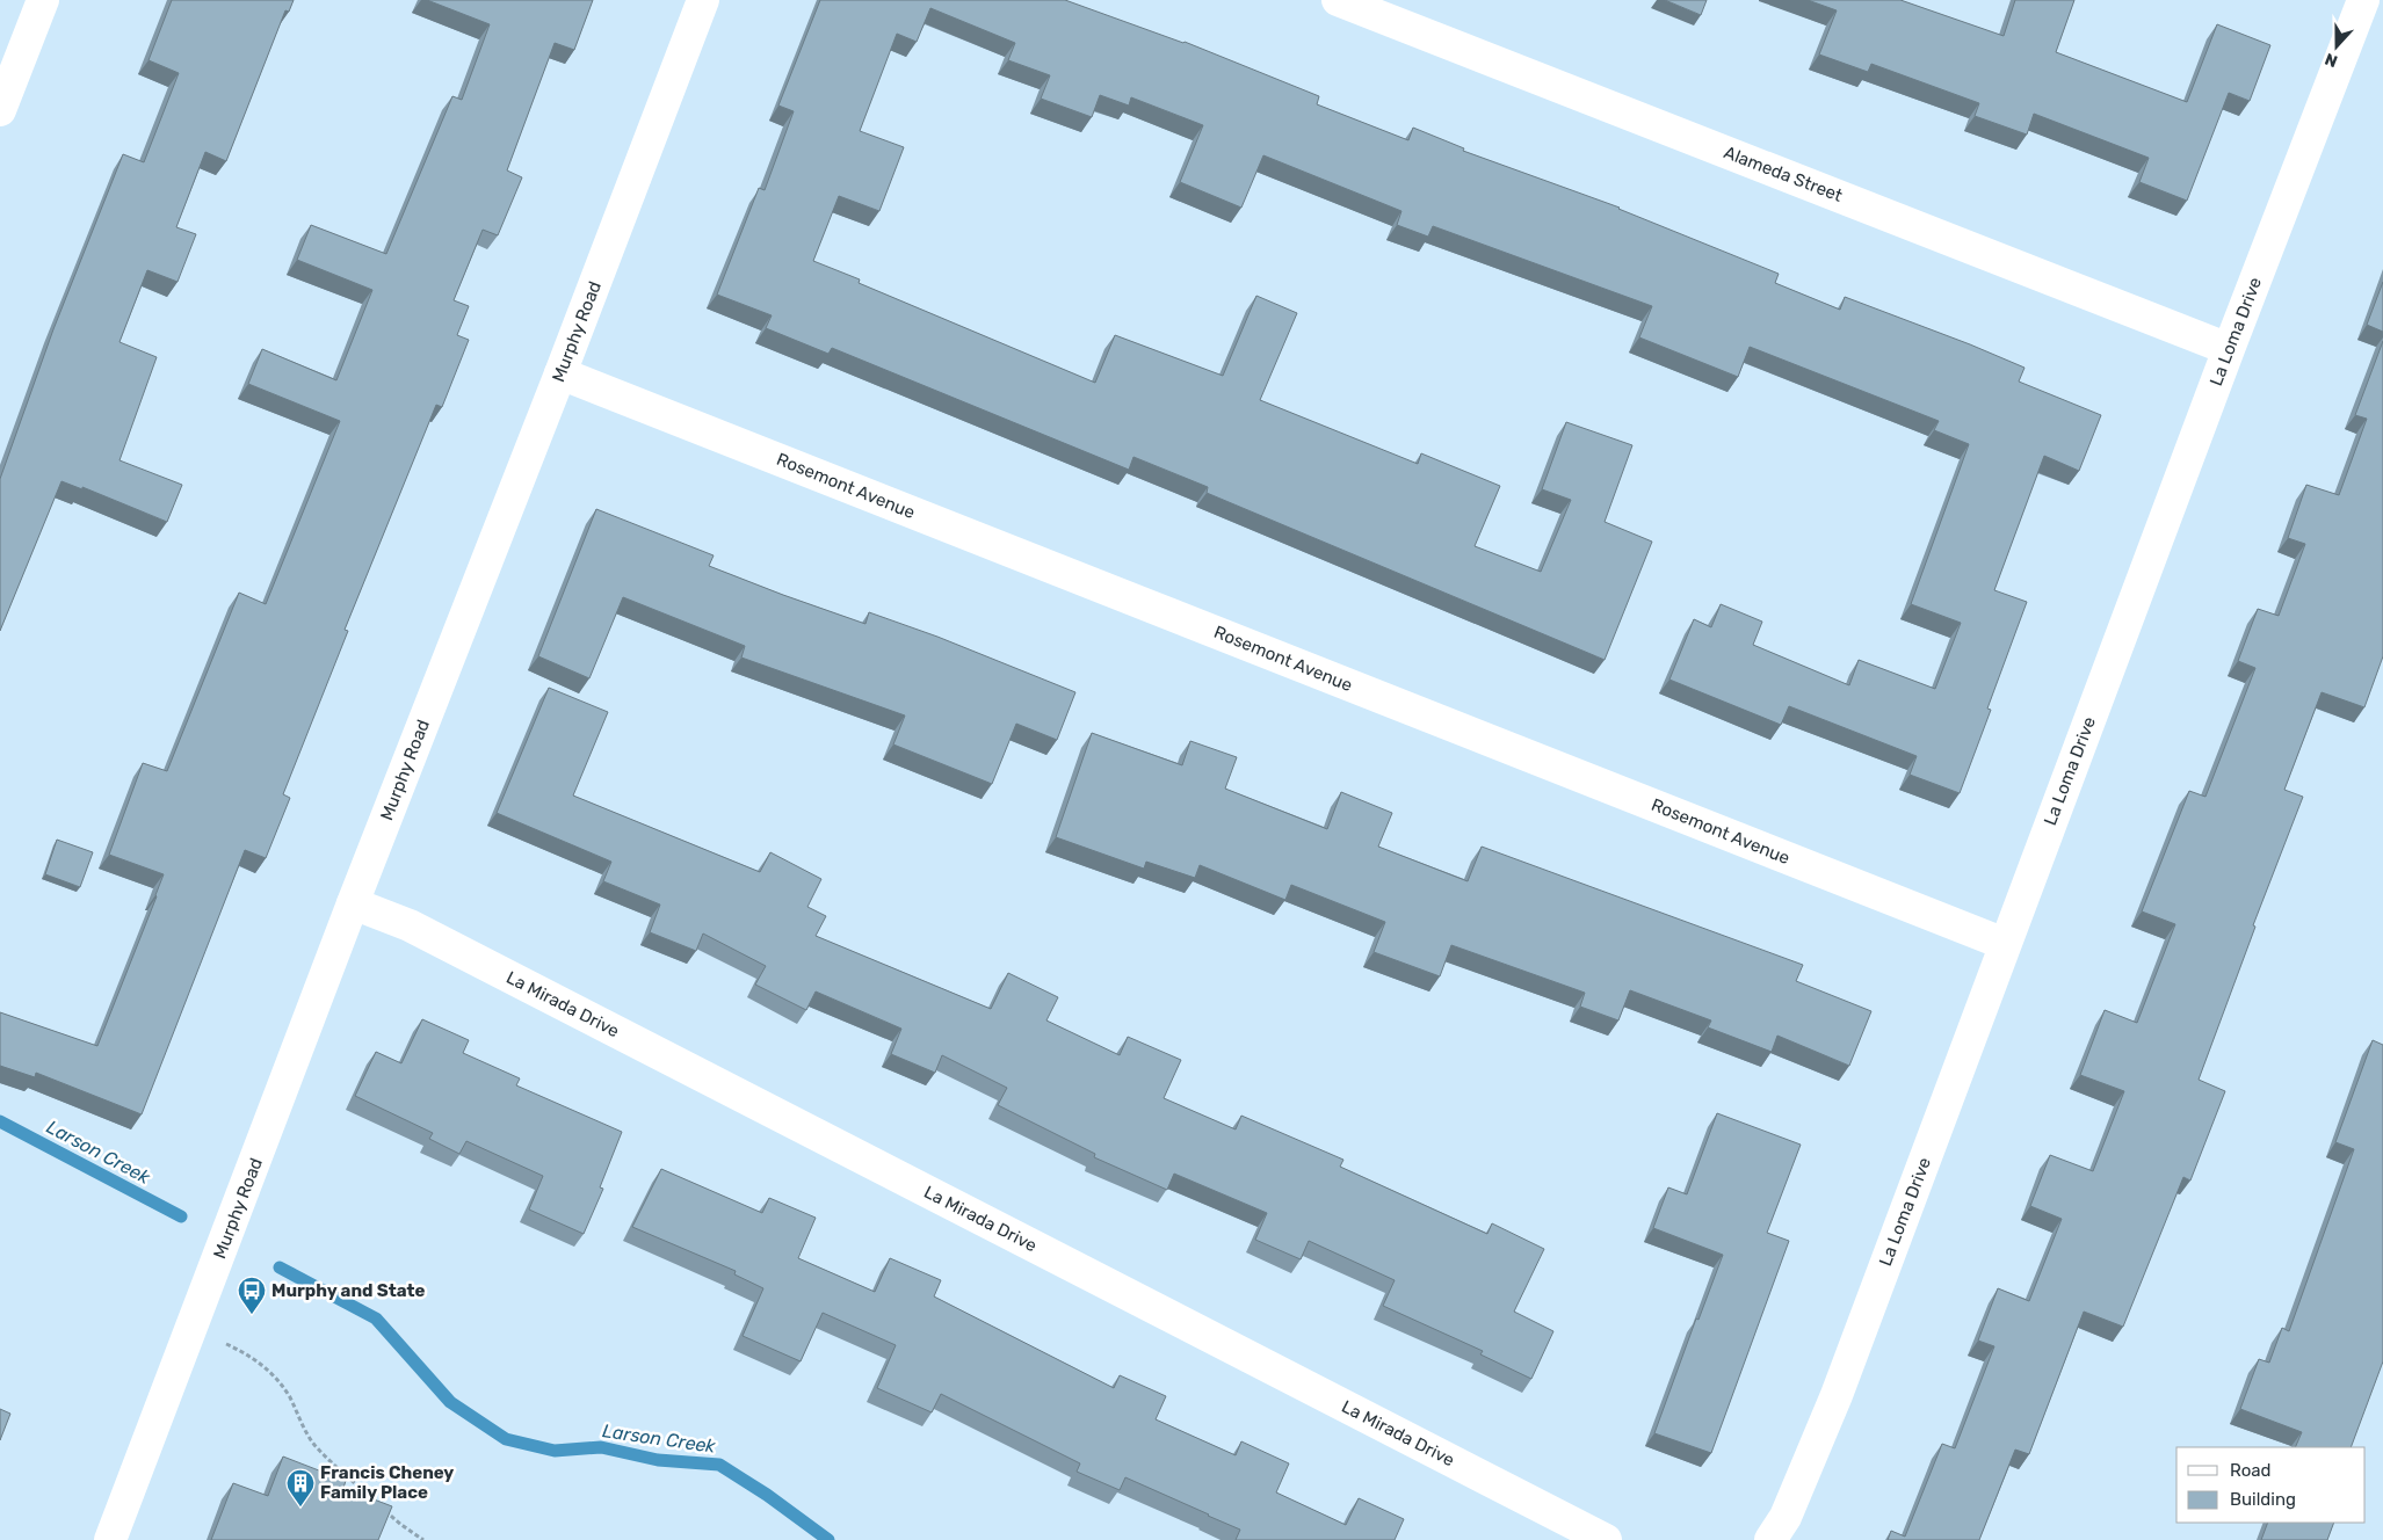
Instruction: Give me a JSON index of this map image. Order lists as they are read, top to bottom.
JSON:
{
  "streets": {
    "street": [
      "Alameda Street",
      "Murphy Road",
      "La Loma Drive",
      "Rosemont Avenue",
      "La Mirada Drive"
    ]
  },
  "crossings": [
    ["Alameda Street", "La Loma Drive"],
    ["Murphy Road", "Rosemont Avenue"],
    ["Murphy Road", "La Mirada Drive"],
    ["La Loma Drive", "Rosemont Avenue"]
  ],
  "water": ["Larson Creek"],
  "places": {
    "bus stop": ["Murphy and State"],
    "building": ["Francis Cheney Family Place"]
  },
  "legend": ["Road", "Building"],
  "north": "bottom"
}
